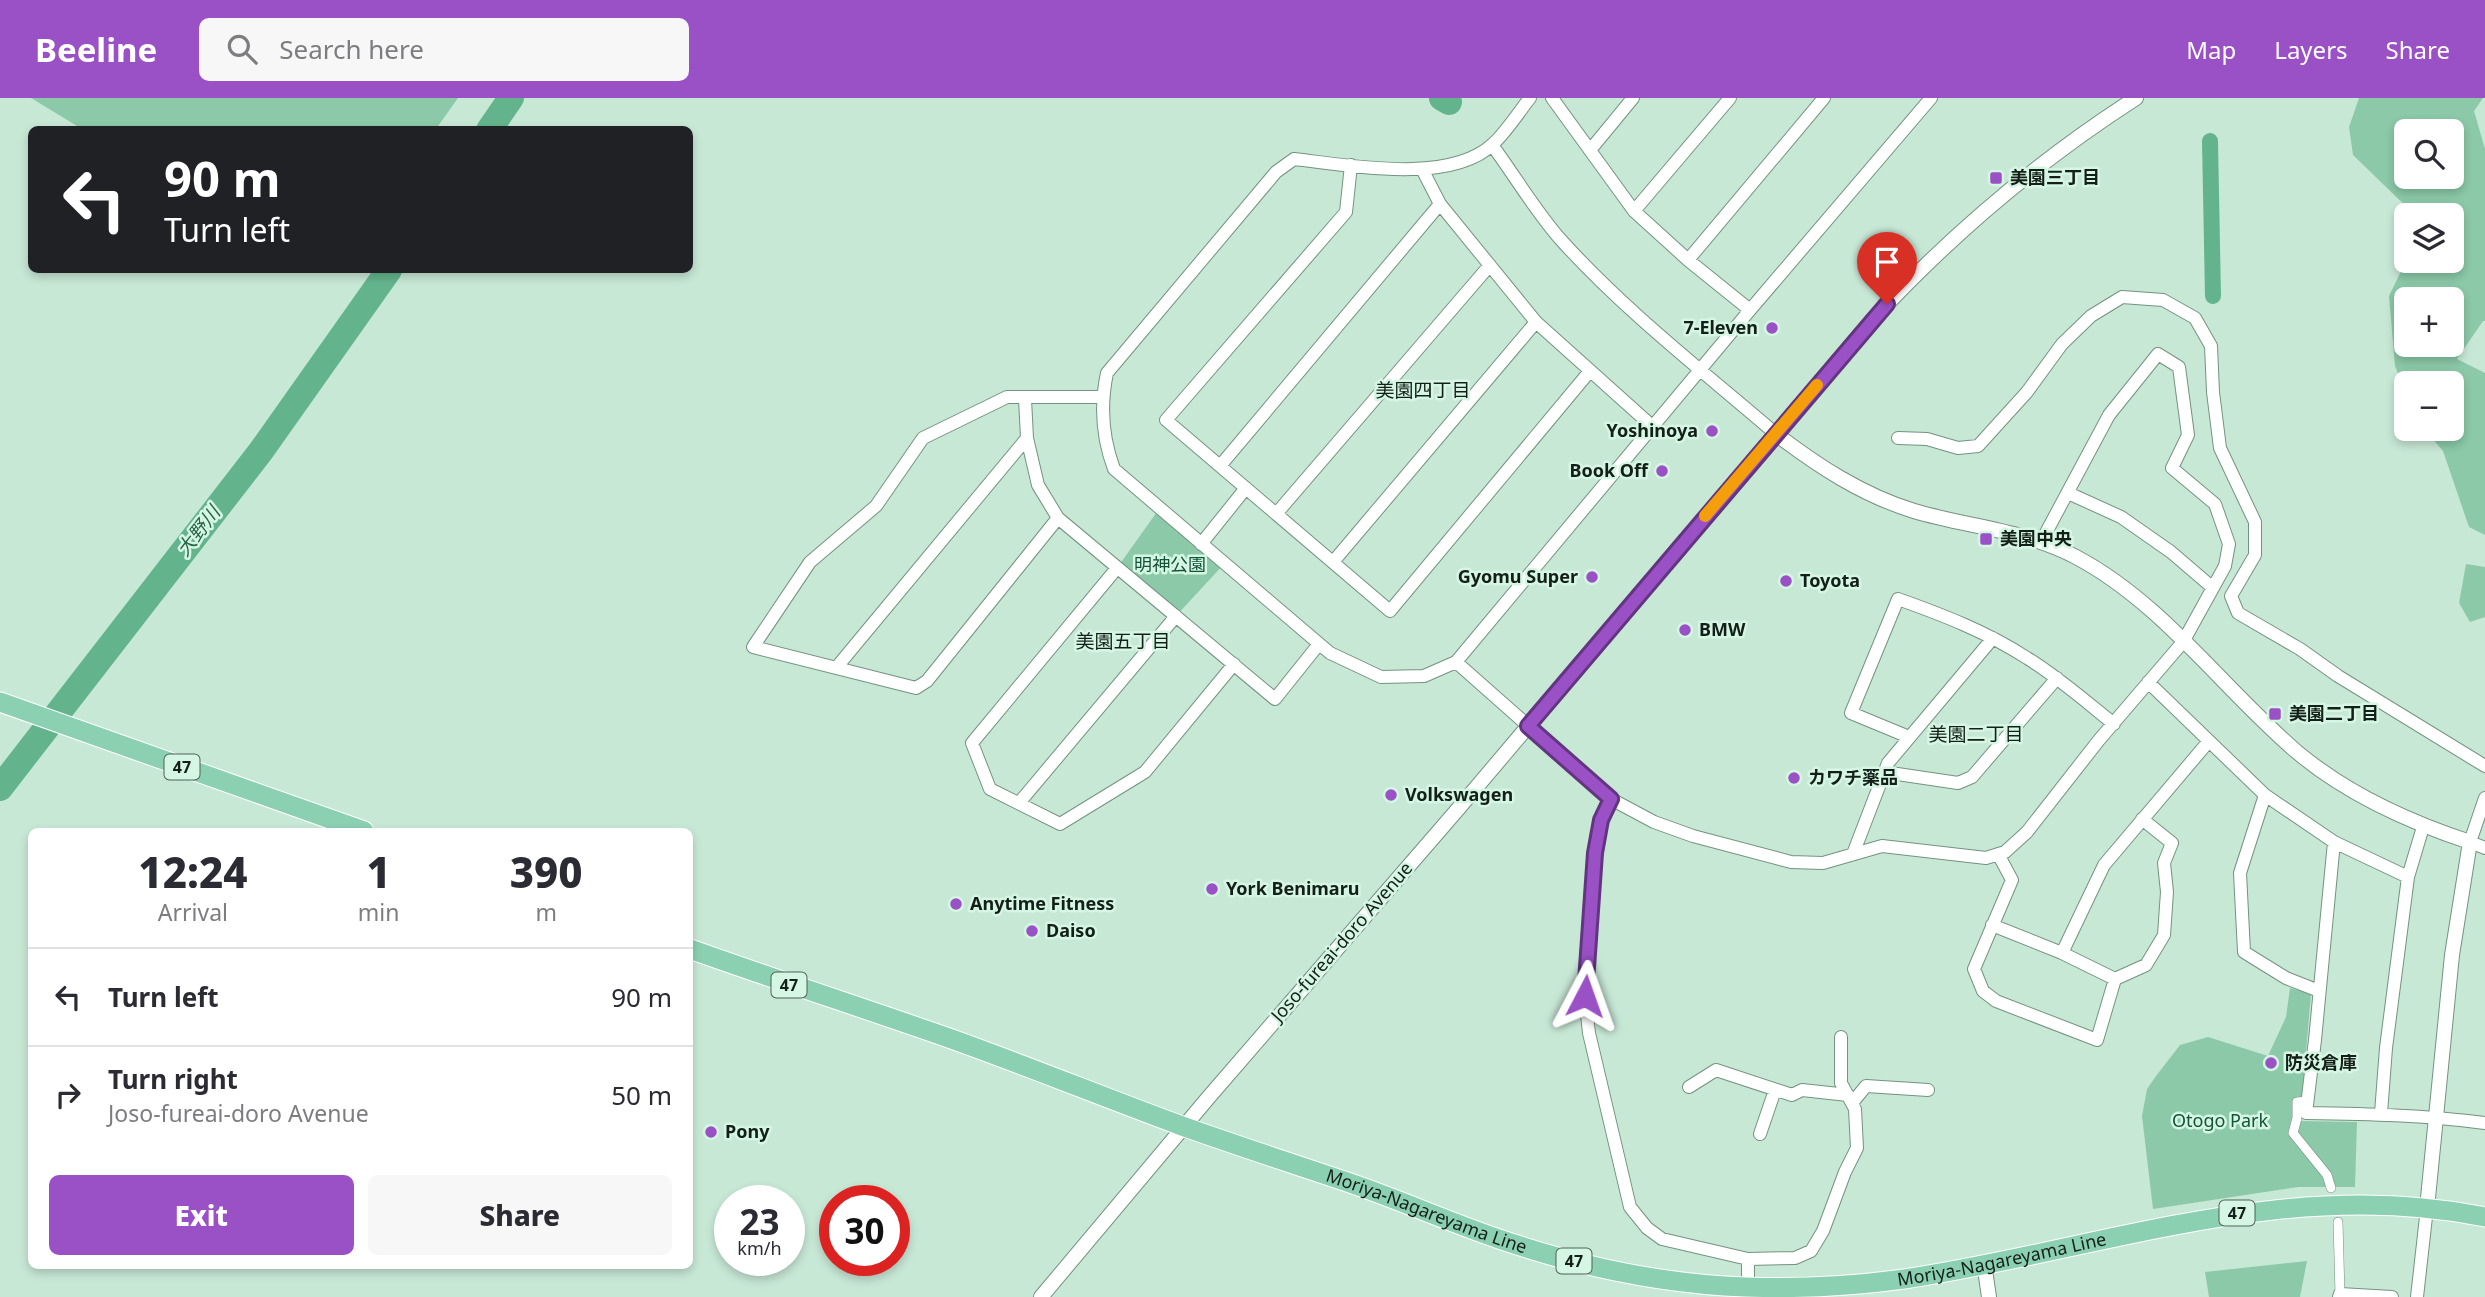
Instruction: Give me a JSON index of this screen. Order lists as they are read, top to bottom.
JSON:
{
  "streets": {
    "main road": ["47", "Moriya-Nagareyama Line"],
    "street": ["Joso-fureai-doro Avenue"]
  },
  "crossings": [
    ["Joso-fureai-doro Avenue", "Moriya-Nagareyama Line"]
  ],
  "districts": ["美園四丁目", "美園五丁目", "美園二丁目"],
  "water": ["大野川"],
  "parks": ["明神公園", "Otogo Park"],
  "places": {
    "transit": ["美園三丁目", "美園中央", "美園二丁目"],
    "other": [
      "7-Eleven",
      "Yoshinoya",
      "Book Off",
      "Gyomu Super",
      "Toyota",
      "BMW",
      "カワチ薬品",
      "Volkswagen",
      "York Benimaru",
      "Anytime Fitness",
      "Daiso",
      "防災倉庫",
      "Pony"
    ]
  },
  "page": {
    "header": "Beeline",
    "search": "Search here",
    "nav": ["Map", "Layers", "Share"],
    "map_buttons": ["+", "−"],
    "turn": ["90 m", "Turn left"],
    "eta": [
      "12:24",
      "Arrival",
      "1",
      "min",
      "390",
      "m"
    ],
    "list": [
      {
        "name": "Turn left",
        "value": "90 m"
      },
      {
        "name": "Turn right",
        "note": "Joso-fureai-doro Avenue",
        "value": "50 m"
      }
    ],
    "buttons": ["Exit", "Share"],
    "speed": "23 km/h",
    "limit": "30"
  }
}
